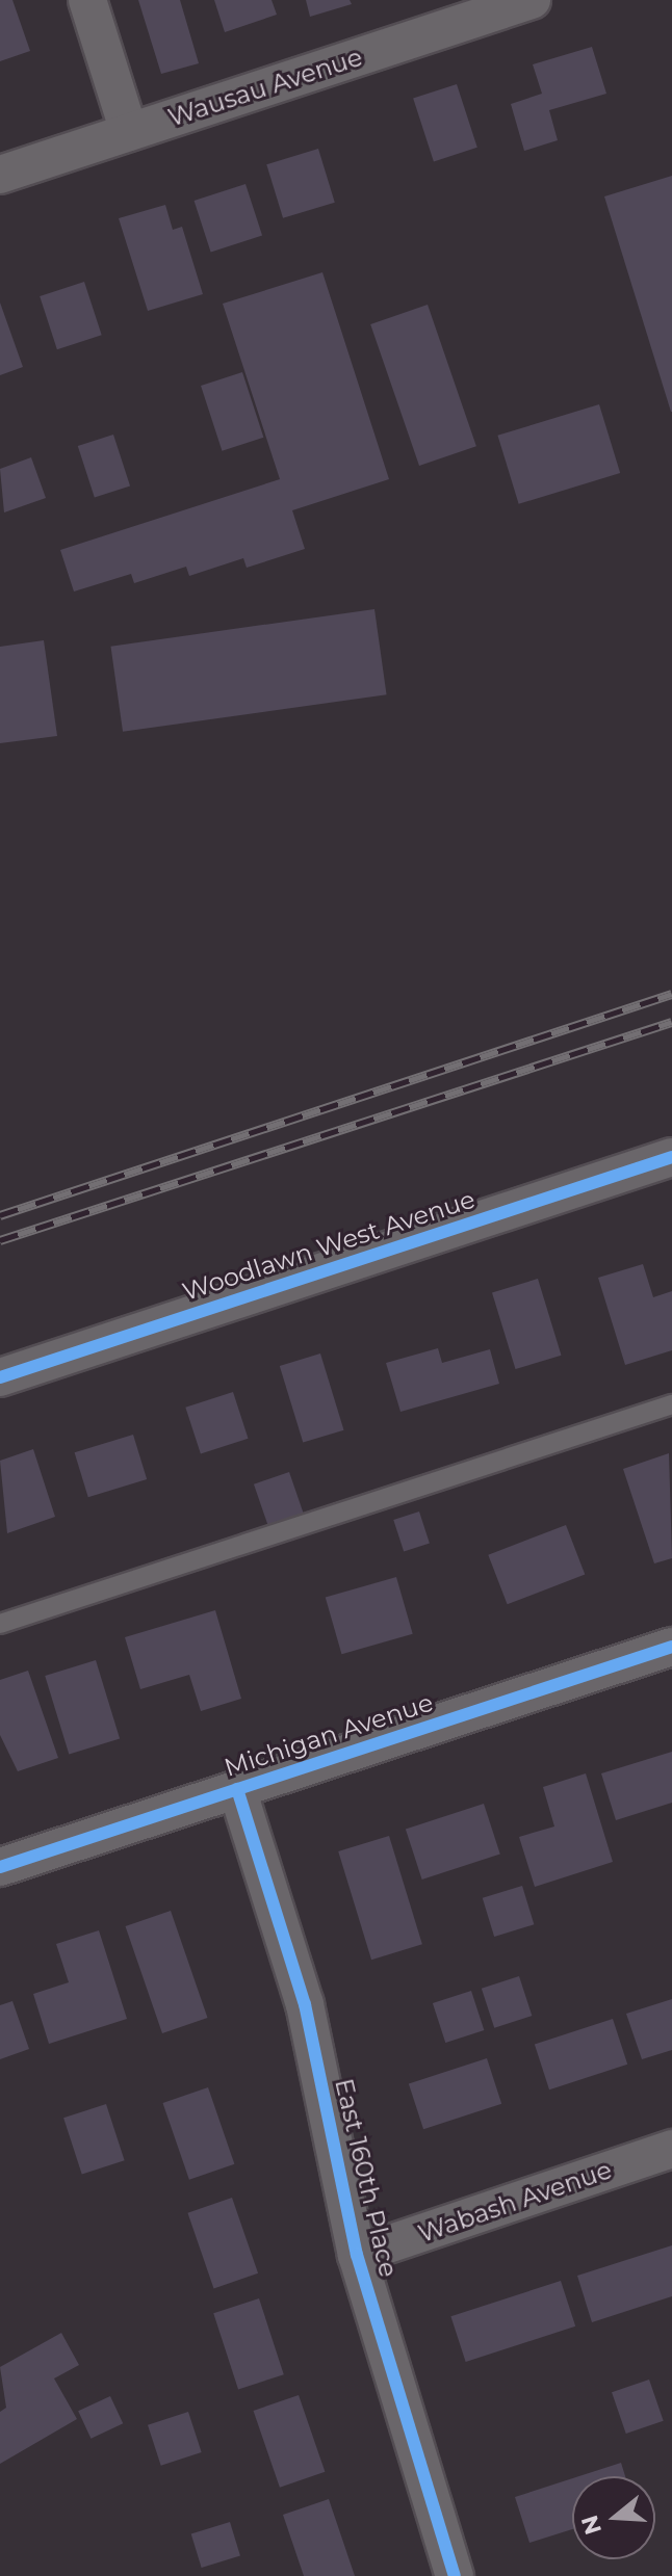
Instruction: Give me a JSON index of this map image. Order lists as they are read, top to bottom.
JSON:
{
  "streets": {
    "street": [
      "Wausau Avenue",
      "Woodlawn West Avenue",
      "Michigan Avenue",
      "East 160th Place",
      "Wabash Avenue"
    ]
  },
  "crossings": [
    ["Michigan Avenue", "East 160th Place"],
    ["East 160th Place", "Wabash Avenue"]
  ],
  "north": "left"
}
